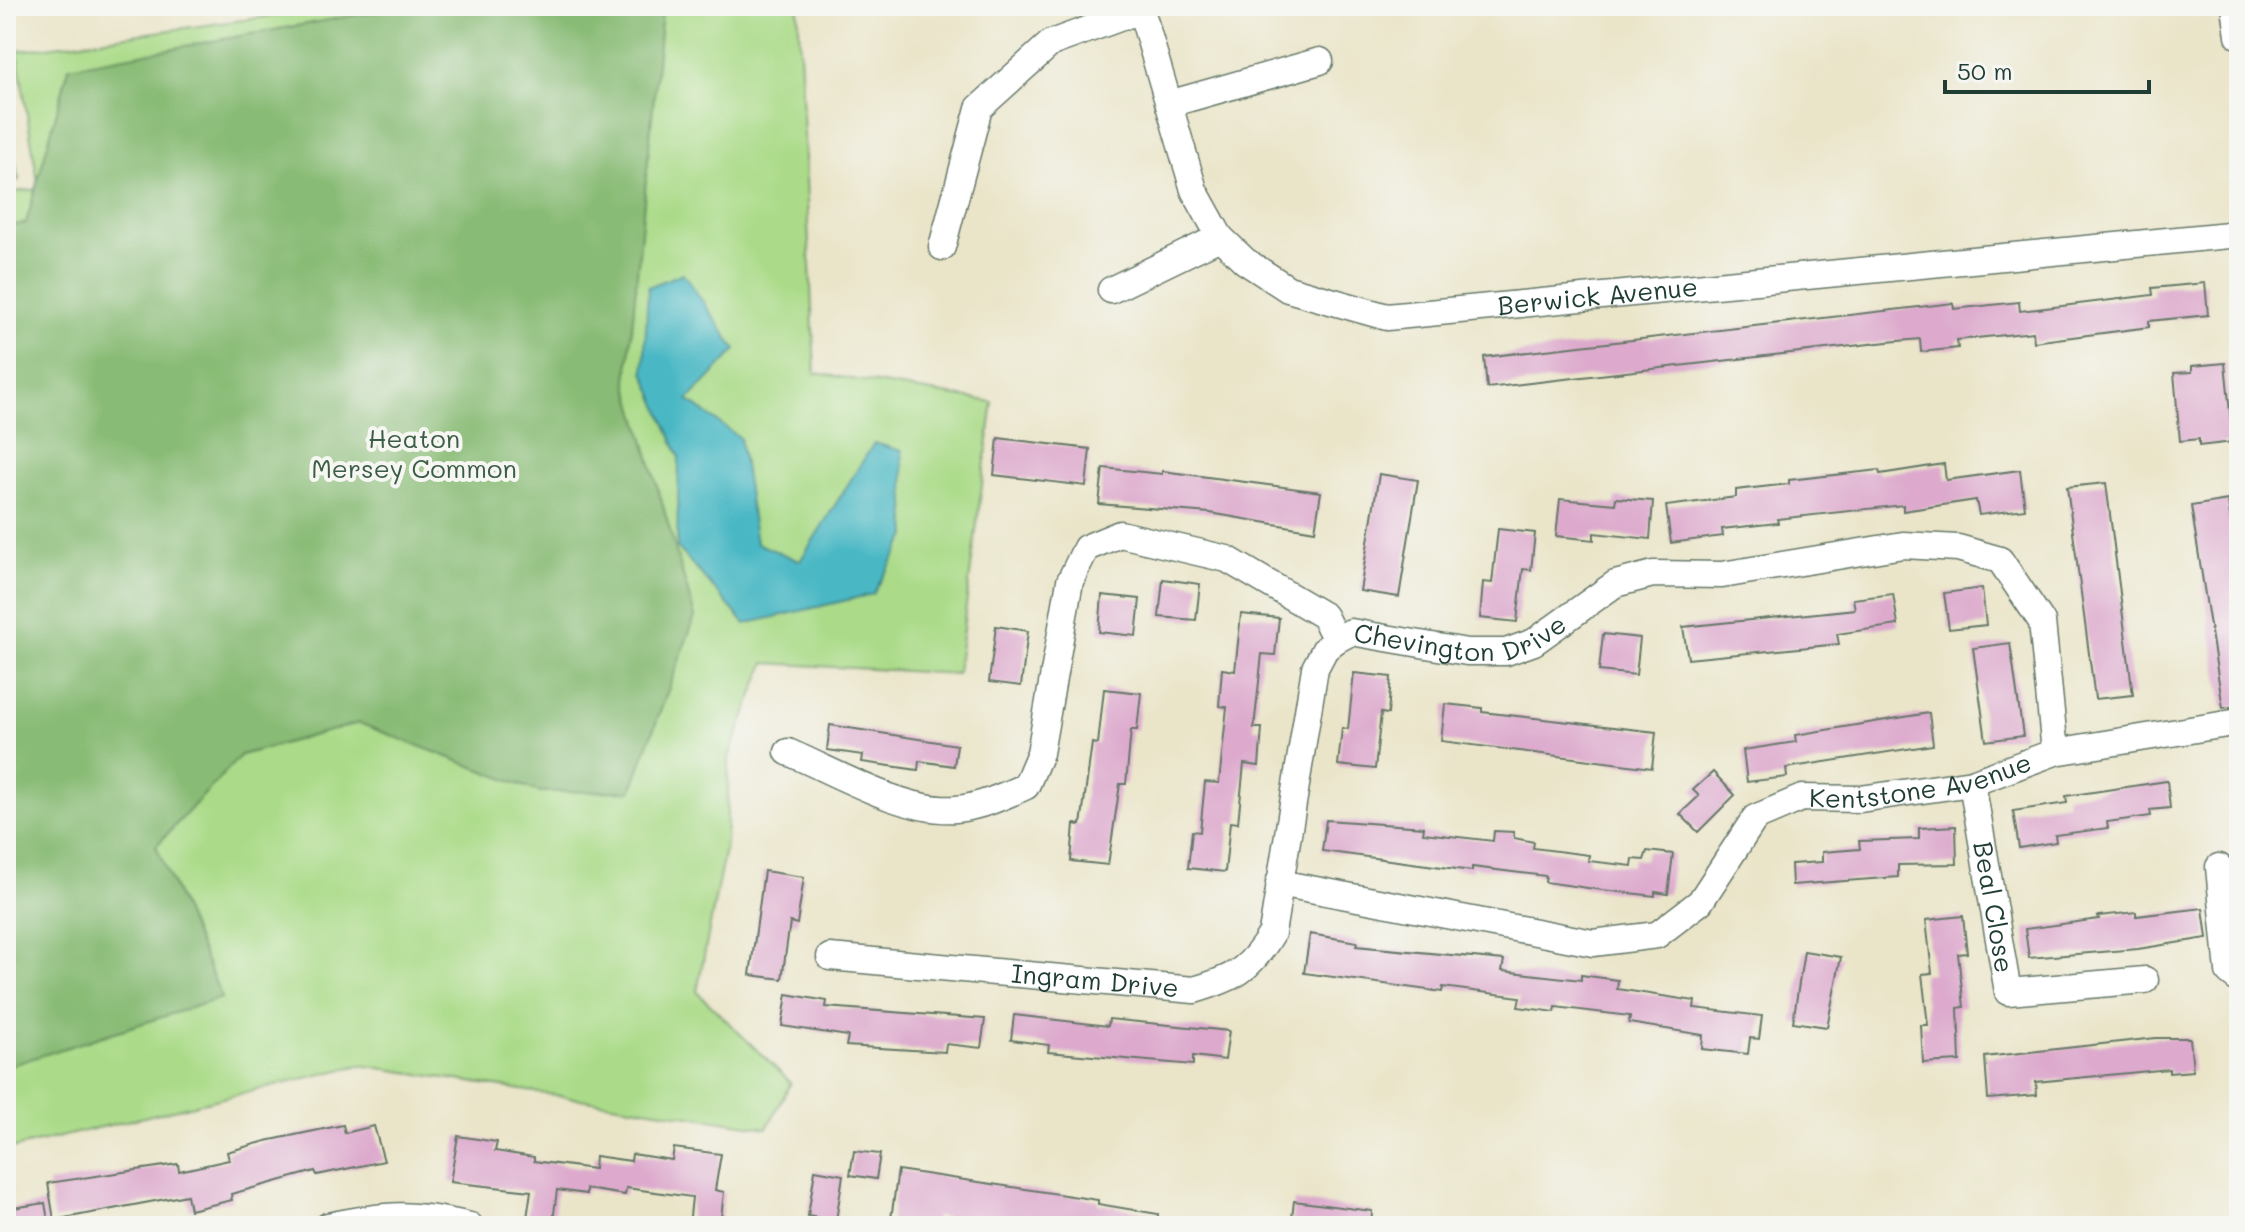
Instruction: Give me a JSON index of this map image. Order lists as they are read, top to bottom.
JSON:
{
  "streets": {
    "street": [
      "Berwick Avenue",
      "Chevington Drive",
      "Kentstone Avenue",
      "Beal Close",
      "Ingram Drive"
    ]
  },
  "crossings": [
    ["Chevington Drive", "Kentstone Avenue"],
    ["Chevington Drive", "Ingram Drive"],
    ["Kentstone Avenue", "Beal Close"],
    ["Kentstone Avenue", "Ingram Drive"]
  ],
  "parks": ["Heaton Mersey Common"],
  "scale_bar": "50 m"
}
